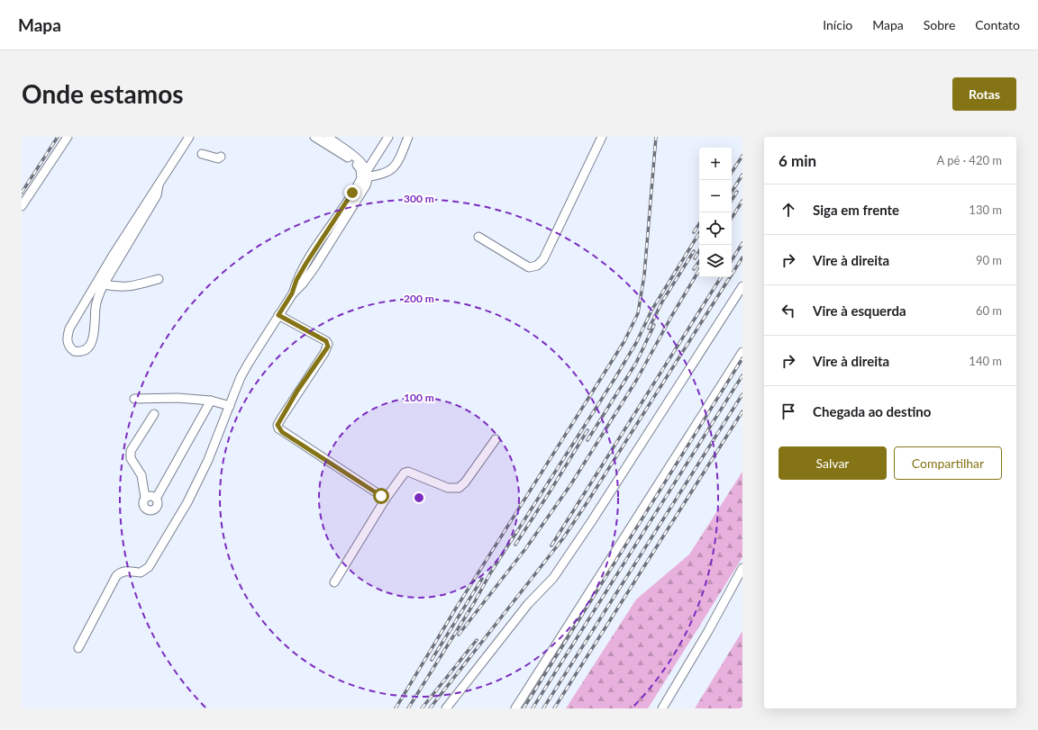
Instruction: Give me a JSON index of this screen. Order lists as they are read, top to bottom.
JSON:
{
  "page": {
    "header": "Mapa",
    "nav": [
      "Início",
      "Mapa",
      "Sobre",
      "Contato"
    ],
    "buttons": [
      "Rotas",
      ["Salvar", "Compartilhar"]
    ],
    "title": "Onde estamos",
    "heading": ["6 min", "A pé · 420 m"],
    "map_buttons": ["+", "−"],
    "list": [
      ["Siga em frente", "130 m"],
      ["Vire à direita", "90 m"],
      ["Vire à esquerda", "60 m"],
      ["Vire à direita", "140 m"],
      "Chegada ao destino"
    ]
  },
  "rings": ["300 m", "200 m", "100 m"]
}
